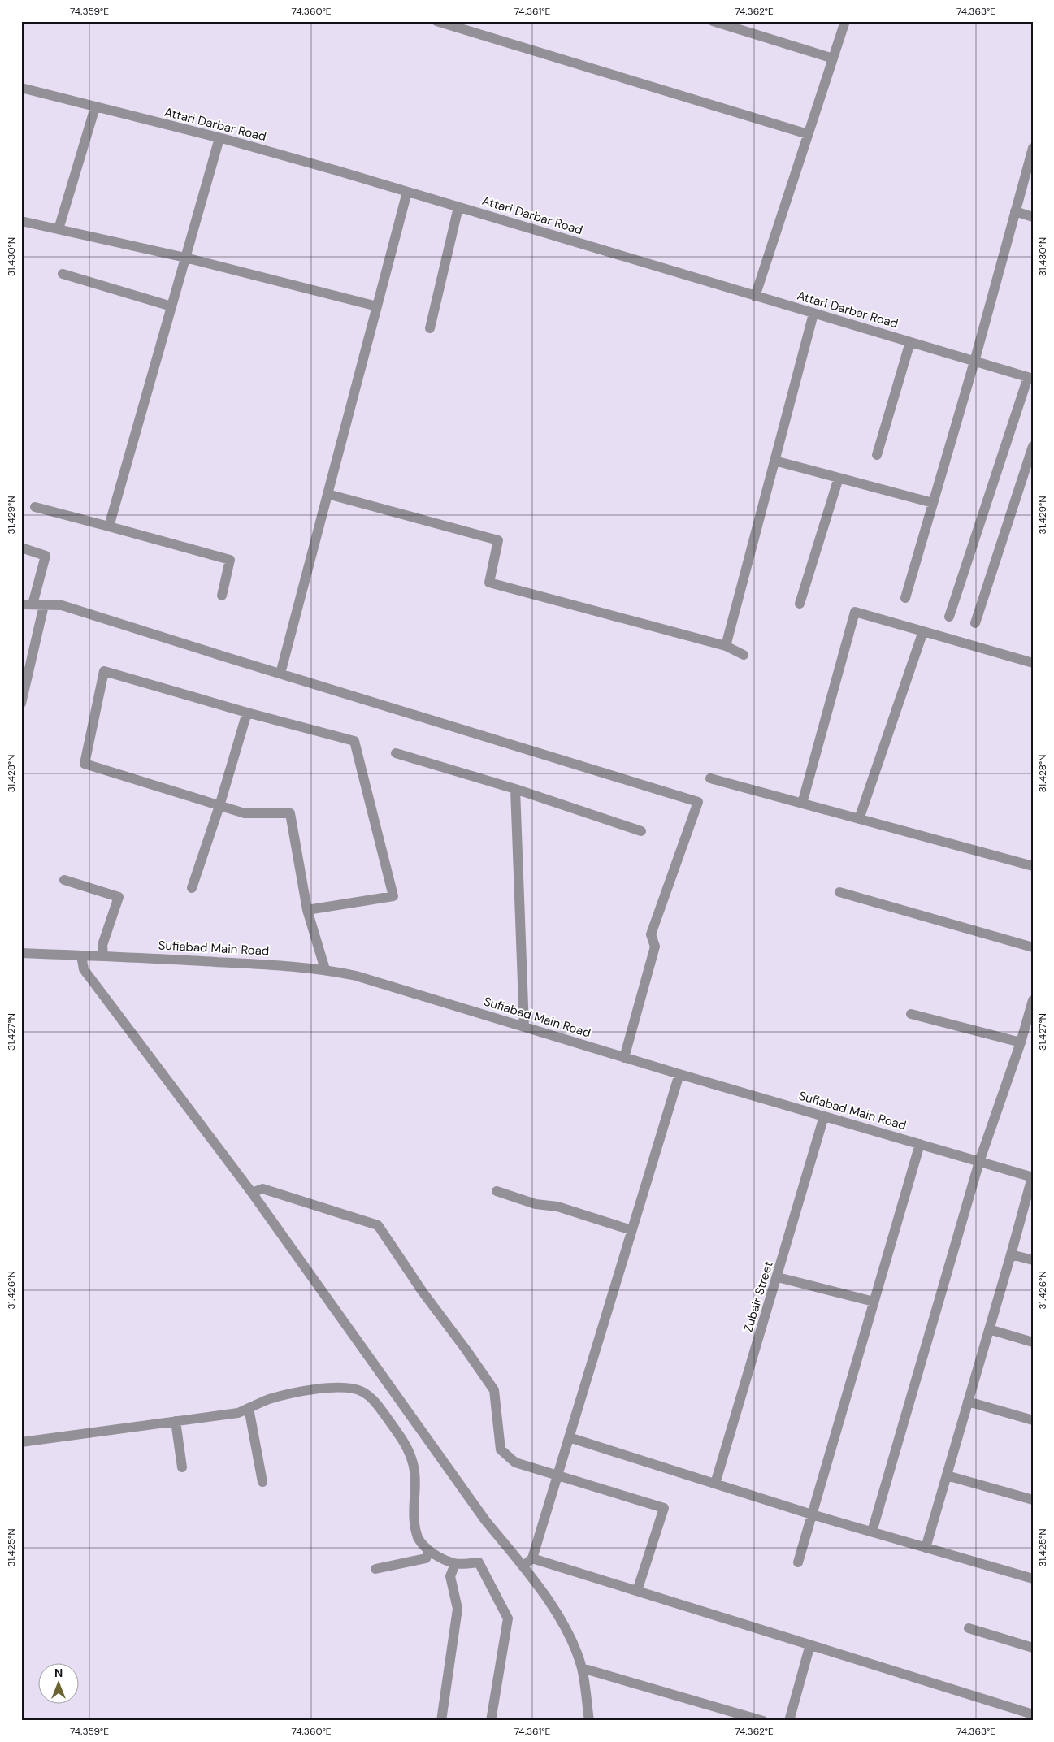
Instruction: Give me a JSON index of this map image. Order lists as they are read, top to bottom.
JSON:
{
  "streets": {
    "street": ["Attari Darbar Road", "Sufiabad Main Road", "Zubair Street"]
  },
  "crossings": [
    ["Sufiabad Main Road", "Zubair Street"]
  ],
  "north": "top",
  "coordinates": [
    "74.359°E",
    "74.360°E",
    "74.361°E",
    "74.362°E",
    "74.363°E",
    "31.430°N",
    "31.429°N",
    "31.428°N",
    "31.427°N",
    "31.426°N",
    "31.425°N"
  ]
}
